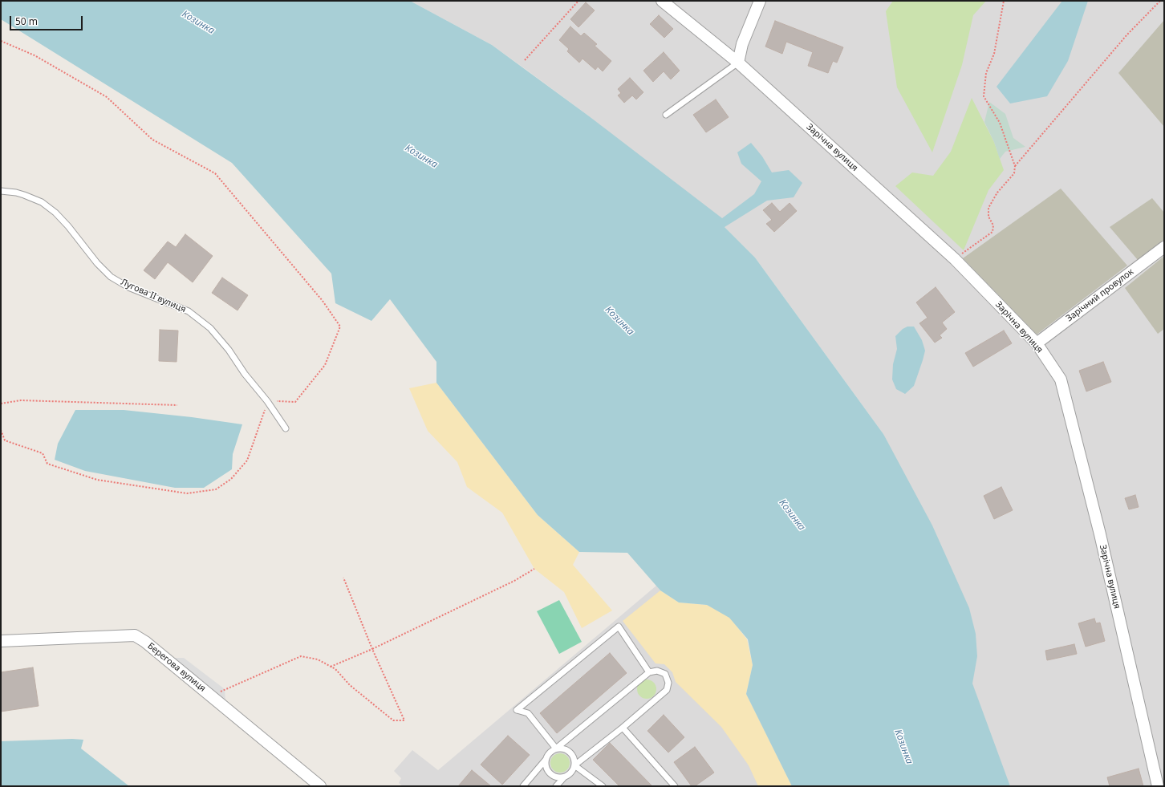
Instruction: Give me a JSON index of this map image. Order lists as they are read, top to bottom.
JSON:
{
  "streets": {
    "street": ["Зарічна вулиця", "Зарічний провулок", "Берегова вулиця"],
    "lane": ["Лугова II вулиця"]
  },
  "crossings": [
    ["Зарічна вулиця", "Зарічний провулок"]
  ],
  "water": ["Козинка"],
  "scale_bar": "50 m"
}
